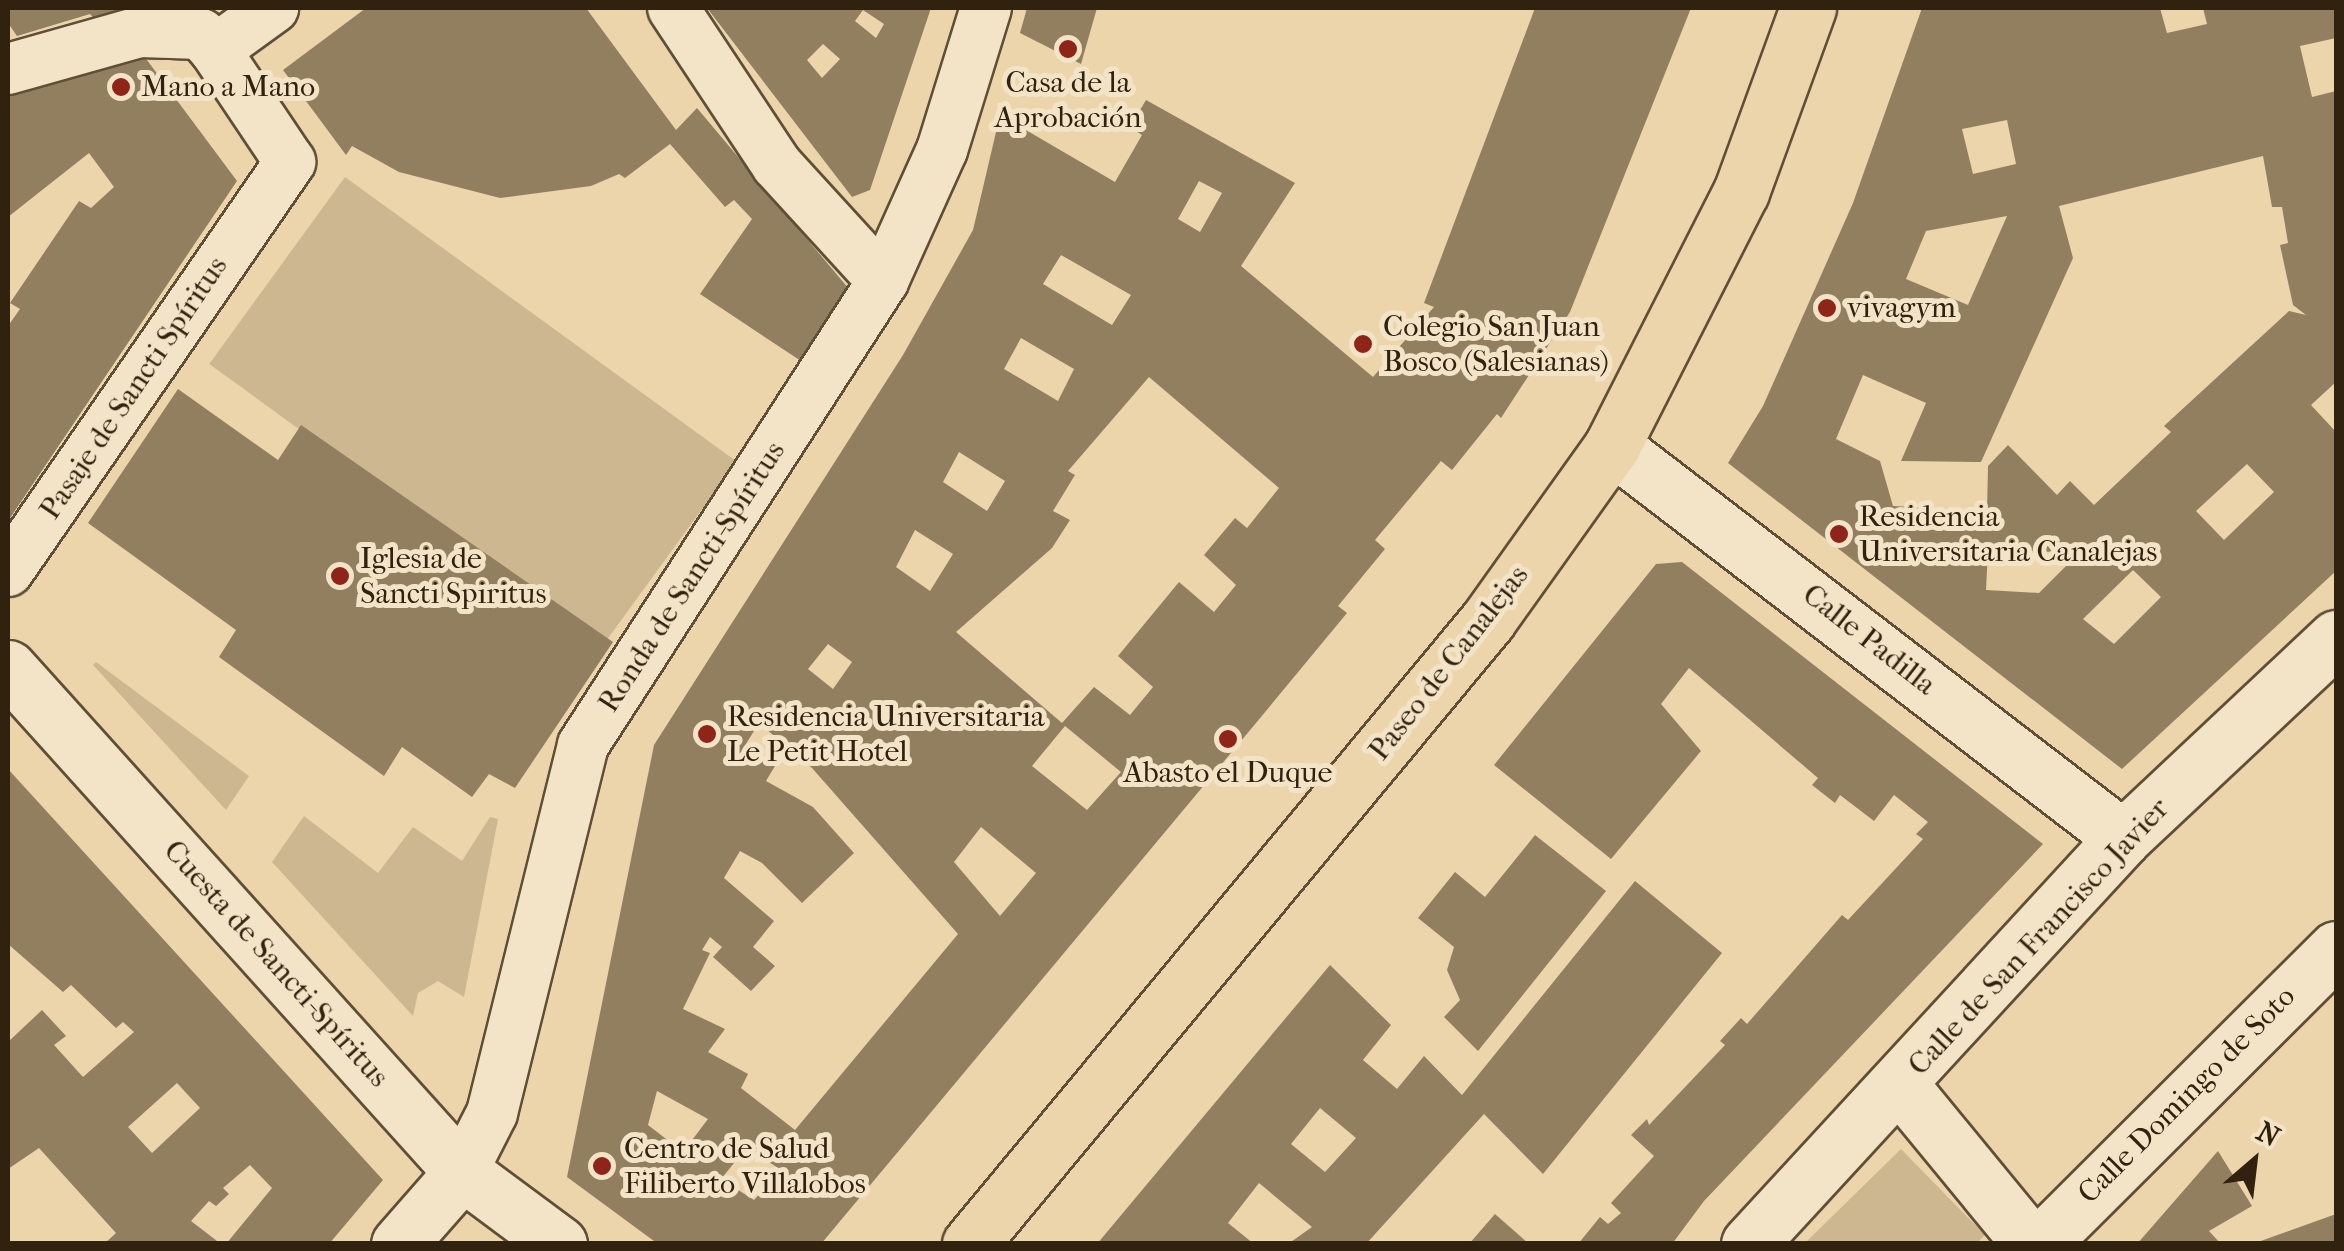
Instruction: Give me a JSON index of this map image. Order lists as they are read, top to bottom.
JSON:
{
  "streets": {
    "highway": ["Paseo de Canalejas"],
    "street": [
      "Pasaje de Sancti Spíritus",
      "Ronda de Sancti-Spíritus",
      "Calle Padilla",
      "Calle de San Francisco Javier",
      "Cuesta de Sancti-Spíritus",
      "Calle Domingo de Soto"
    ]
  },
  "crossings": [
    ["Ronda de Sancti-Spíritus", "Cuesta de Sancti-Spíritus"],
    ["Calle Padilla", "Paseo de Canalejas"],
    ["Calle Padilla", "Calle de San Francisco Javier"]
  ],
  "places": [
    "Casa de la Aprobación",
    "Mano a Mano",
    "vivagym",
    "Colegio San Juan Bosco (Salesianas)",
    "Residencia Universitaria Canalejas",
    "Iglesia de Sancti Spiritus",
    "Residencia Universitaria Le Petit Hotel",
    "Abasto el Duque",
    "Centro de Salud Filiberto Villalobos"
  ],
  "north": "top right"
}
